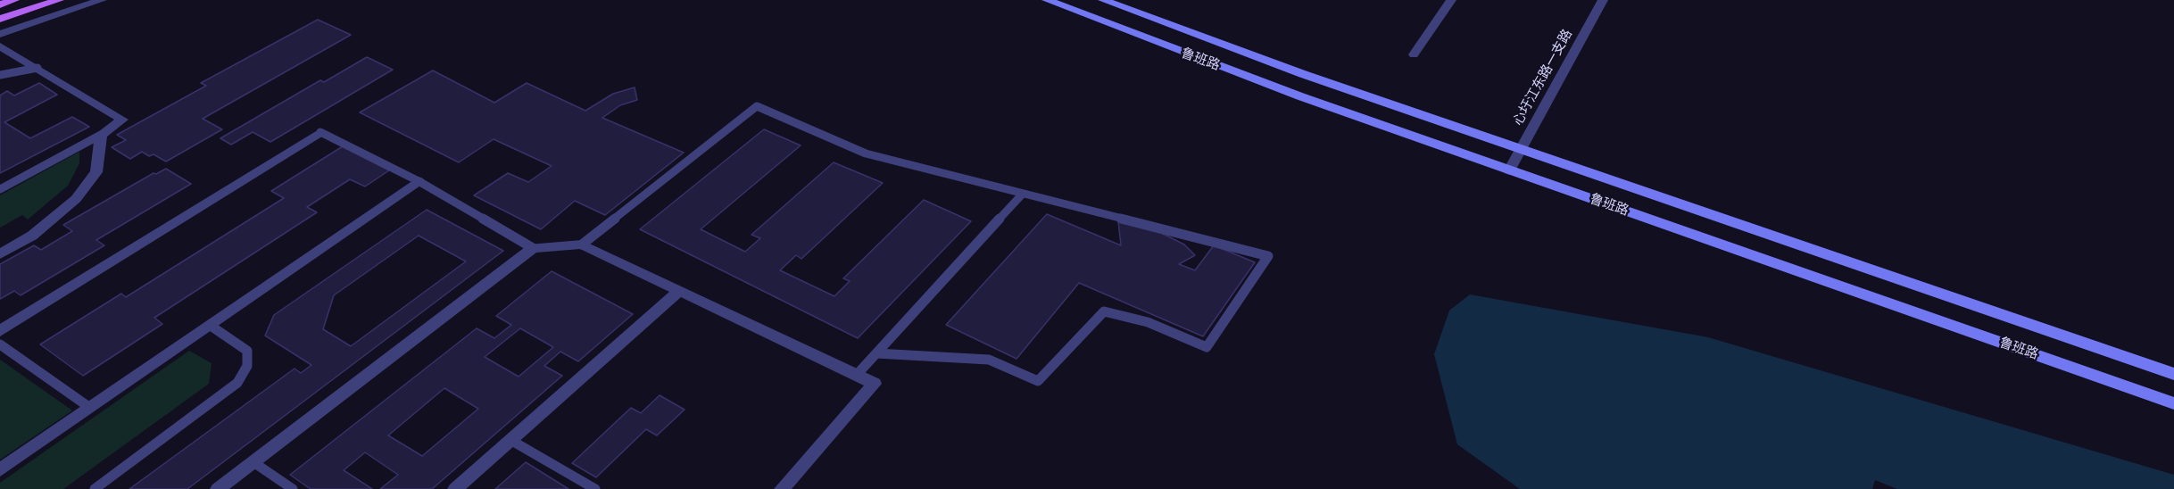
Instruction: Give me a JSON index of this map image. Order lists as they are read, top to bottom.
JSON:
{
  "streets": {
    "main road": ["鲁班路"],
    "street": ["心圩江东路一支路"]
  },
  "crossings": [
    ["鲁班路", "心圩江东路一支路"]
  ]
}
